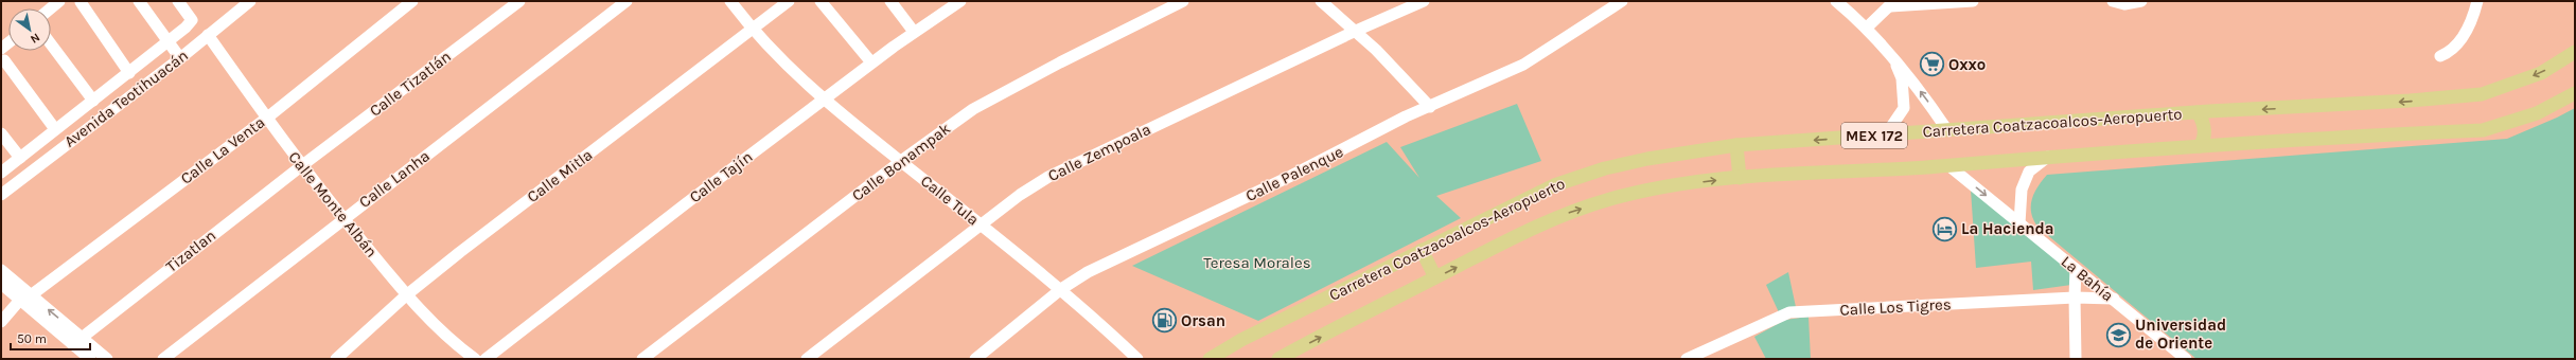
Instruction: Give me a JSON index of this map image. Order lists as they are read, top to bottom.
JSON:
{
  "streets": {
    "main road": ["Carretera Coatzacoalcos-Aeropuerto", "MEX 172"],
    "street": [
      "Calle Tizatlán",
      "Avenida Teotihuacán",
      "Calle La Venta",
      "Calle Zempoala",
      "Calle Bonampak",
      "Calle Palenque",
      "Calle Mitla",
      "Calle Tajín",
      "Calle Lanha",
      "Calle Tula",
      "Calle Monte Albán",
      "Tizatlan",
      "La Bahía",
      "Calle Los Tigres"
    ]
  },
  "crossings": [
    ["Calle Tizatlán", "Calle Monte Albán"],
    ["Calle Tizatlán", "Tizatlan"],
    ["Avenida Teotihuacán", "Calle Monte Albán"],
    ["Carretera Coatzacoalcos-Aeropuerto", "La Bahía"],
    ["Calle La Venta", "Calle Monte Albán"],
    ["Calle Zempoala", "Calle Tula"],
    ["Calle Bonampak", "Calle Tula"],
    ["Calle Palenque", "Calle Tula"],
    ["Calle Mitla", "Calle Tula"],
    ["Calle Mitla", "Calle Monte Albán"],
    ["Calle Tajín", "Calle Tula"],
    ["Calle Lanha", "Calle Monte Albán"],
    ["Calle Monte Albán", "Tizatlan"],
    ["La Bahía", "Calle Los Tigres"]
  ],
  "parks": ["Teresa Morales"],
  "places": {
    "supermarket": ["Oxxo"],
    "hotel": ["La Hacienda"],
    "fuel station": ["Orsan"],
    "school or university": ["Universidad de Oriente"]
  },
  "scale_bar": "50 m",
  "north": "bottom right"
}
